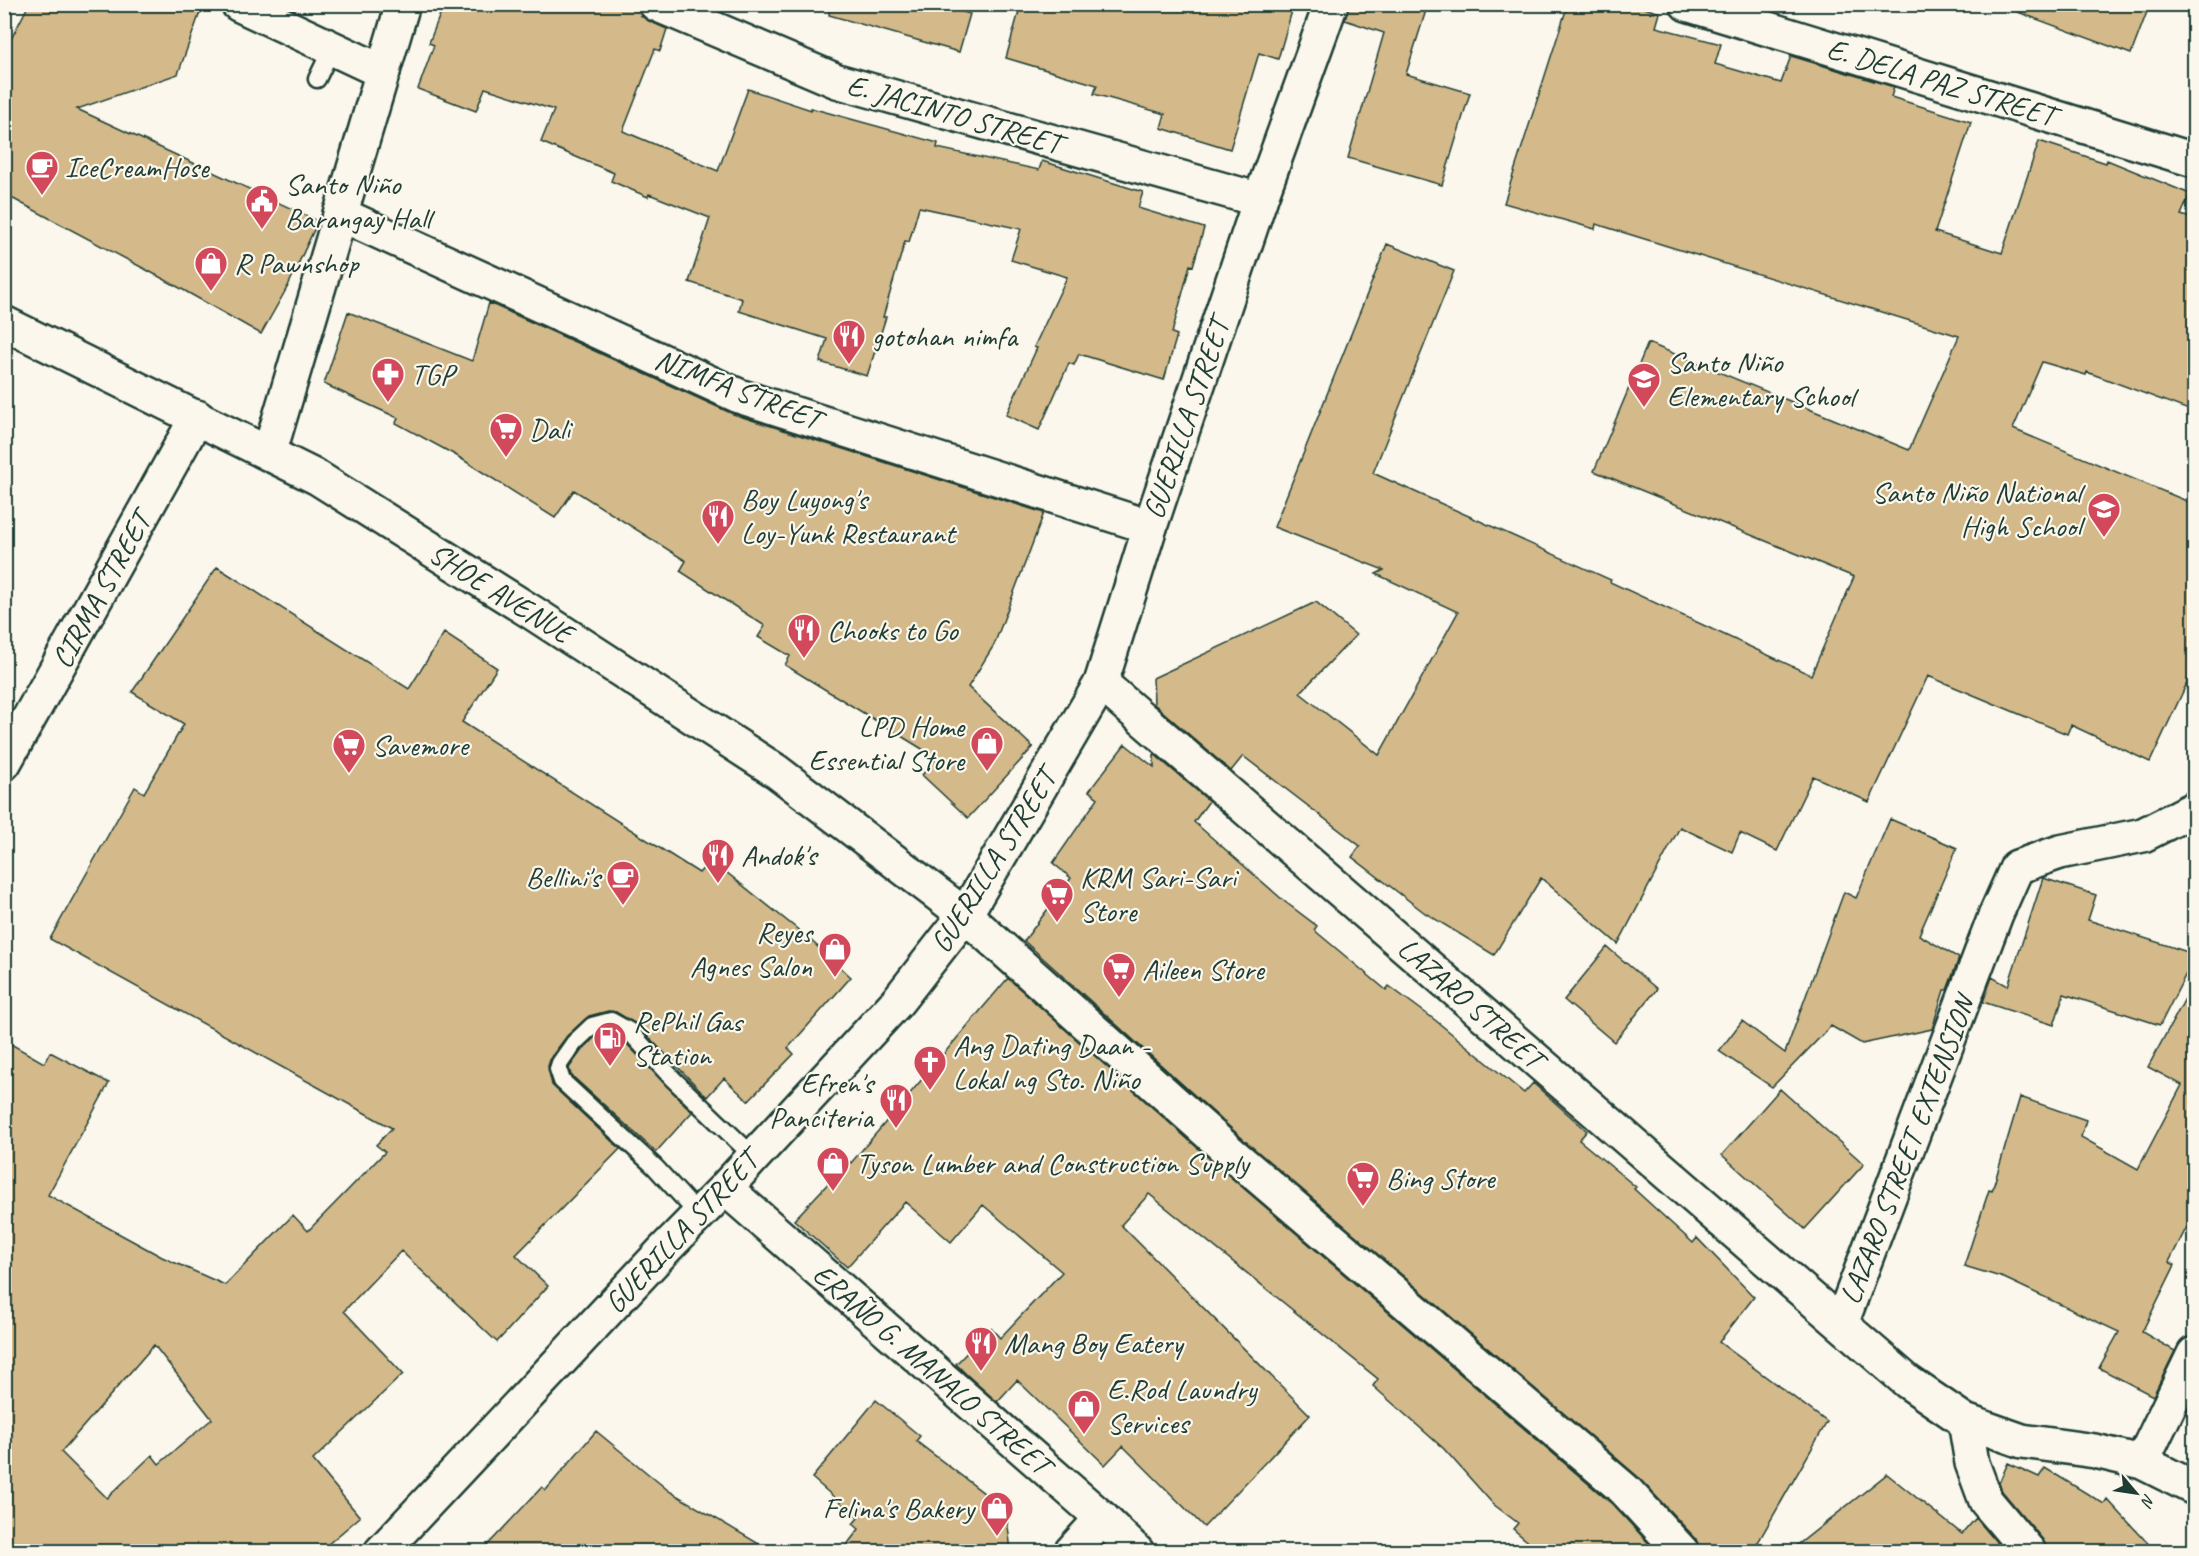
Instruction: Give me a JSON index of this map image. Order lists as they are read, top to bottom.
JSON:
{
  "streets": {
    "street": [
      "E. DELA PAZ STREET",
      "E. JACINTO STREET",
      "NIMFA STREET",
      "GUERILLA STREET",
      "CIRMA STREET",
      "SHOE AVENUE",
      "LAZARO STREET",
      "LAZARO STREET EXTENSION",
      "ERAÑO G. MANALO STREET"
    ]
  },
  "crossings": [
    ["E. JACINTO STREET", "GUERILLA STREET"],
    ["NIMFA STREET", "GUERILLA STREET"],
    ["GUERILLA STREET", "SHOE AVENUE"],
    ["GUERILLA STREET", "LAZARO STREET"],
    ["GUERILLA STREET", "ERAÑO G. MANALO STREET"],
    ["CIRMA STREET", "SHOE AVENUE"],
    ["LAZARO STREET", "LAZARO STREET EXTENSION"]
  ],
  "places": {
    "cafe": ["IceCreamHose", "Bellini's"],
    "public building": ["Santo Niño Barangay Hall"],
    "shop": [
      "R Pawnshop",
      "LPD Home Essential Store",
      "Reyes Agnes Salon",
      "Tyson Lumber and Construction Supply",
      "E.Rod Laundry Services",
      "Felina's Bakery"
    ],
    "restaurant": [
      "gotohan nimfa",
      "Boy Luyong's Loy-Yunk Restaurant",
      "Chooks to Go",
      "Andok's",
      "Efren's Panciteria",
      "Mang Boy Eatery"
    ],
    "pharmacy": ["TGP"],
    "school or university": ["Santo Niño Elementary School", "Santo Niño National High School"],
    "supermarket": [
      "Dali",
      "Savemore",
      "KRM Sari-Sari Store",
      "Aileen Store",
      "Bing Store"
    ],
    "fuel station": ["RePhil Gas Station"],
    "church": ["Ang Dating Daan - Lokal ng Sto. Niño"]
  },
  "north": "bottom right"
}
